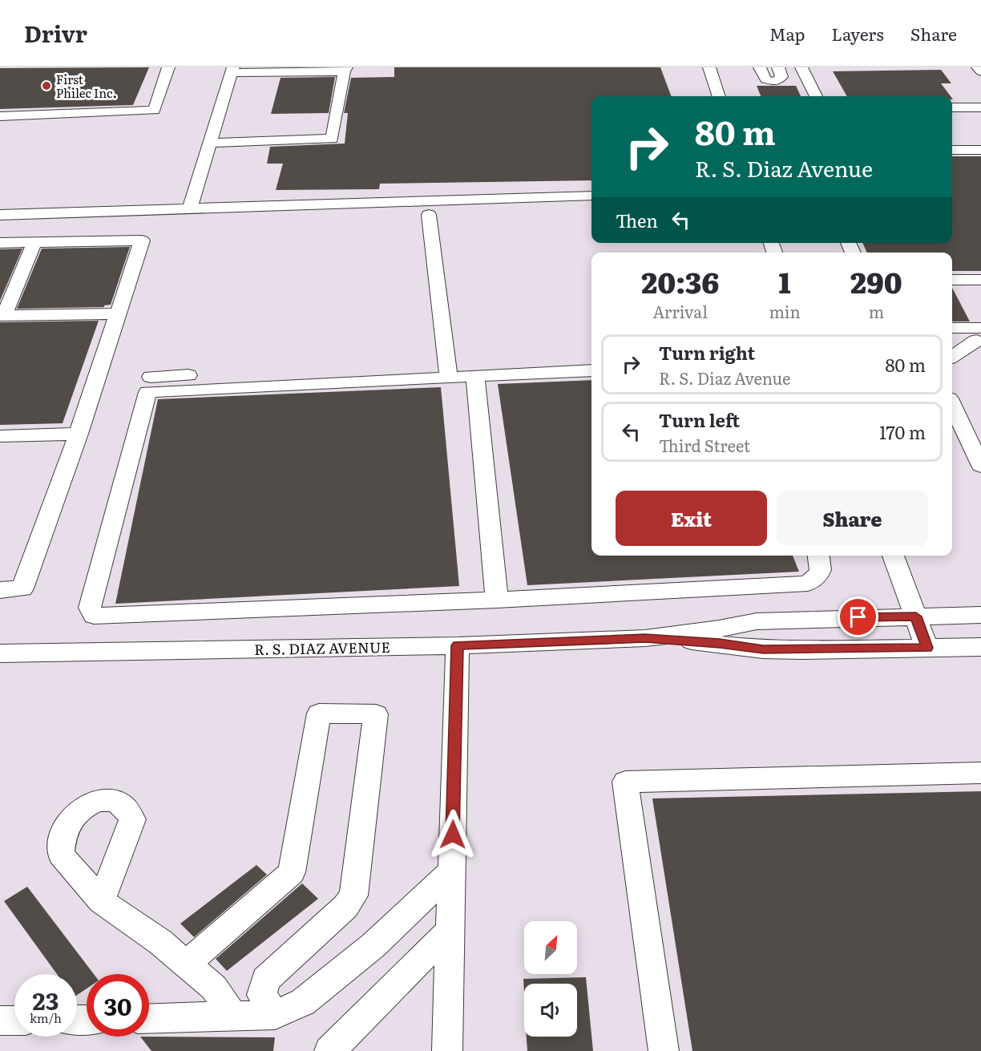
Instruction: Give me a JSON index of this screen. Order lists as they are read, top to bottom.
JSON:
{
  "streets": {
    "street": ["R. S. DIAZ AVENUE"]
  },
  "places": ["First Philec Inc."],
  "north": "top right",
  "page": {
    "header": "Drivr",
    "nav": ["Map", "Layers", "Share"],
    "turn": ["80 m", "R. S. Diaz Avenue"],
    "then": "Then",
    "eta": [
      "20:36",
      "Arrival",
      "1",
      "min",
      "290",
      "m"
    ],
    "list": [
      {
        "name": "Turn right",
        "note": "R. S. Diaz Avenue",
        "value": "80 m"
      },
      {
        "name": "Turn left",
        "note": "Third Street",
        "value": "170 m"
      }
    ],
    "buttons": ["Exit", "Share"],
    "speed": "23 km/h",
    "limit": "30"
  }
}
